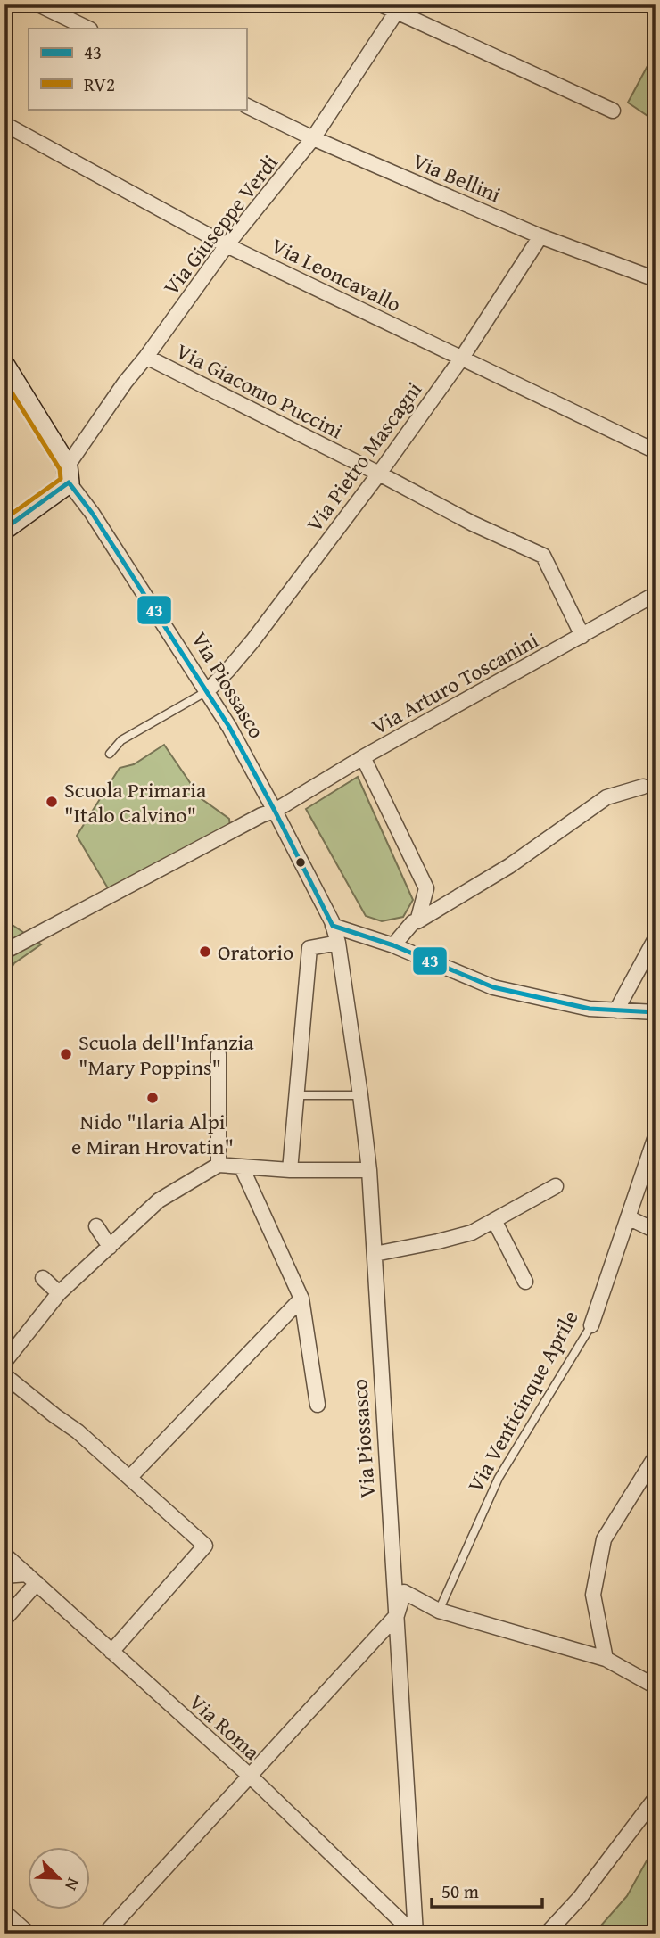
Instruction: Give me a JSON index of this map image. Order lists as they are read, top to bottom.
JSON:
{
  "streets": {
    "street": [
      "Via Bellini",
      "Via Giuseppe Verdi",
      "Via Leoncavallo",
      "Via Giacomo Puccini",
      "Via Pietro Mascagni",
      "Via Arturo Toscanini",
      "Via Piossasco",
      "Via Venticinque Aprile",
      "Via Roma"
    ]
  },
  "crossings": [
    ["Via Bellini", "Via Giuseppe Verdi"],
    ["Via Bellini", "Via Pietro Mascagni"],
    ["Via Giuseppe Verdi", "Via Leoncavallo"],
    ["Via Giuseppe Verdi", "Via Giacomo Puccini"],
    ["Via Giuseppe Verdi", "Via Piossasco"],
    ["Via Leoncavallo", "Via Pietro Mascagni"],
    ["Via Giacomo Puccini", "Via Pietro Mascagni"],
    ["Via Giacomo Puccini", "Via Arturo Toscanini"],
    ["Via Pietro Mascagni", "Via Piossasco"],
    ["Via Arturo Toscanini", "Via Piossasco"],
    ["Via Piossasco", "Via Roma"]
  ],
  "places": [
    "Scuola Primaria \"Italo Calvino\"",
    "Oratorio",
    "Scuola dell'Infanzia \"Mary Poppins\"",
    "Nido \"Ilaria Alpi e Miran Hrovatin\""
  ],
  "lines": ["transit line RV2", "transit line 43"],
  "legend": ["43", "RV2"],
  "scale_bar": "50 m",
  "north": "bottom right"
}
